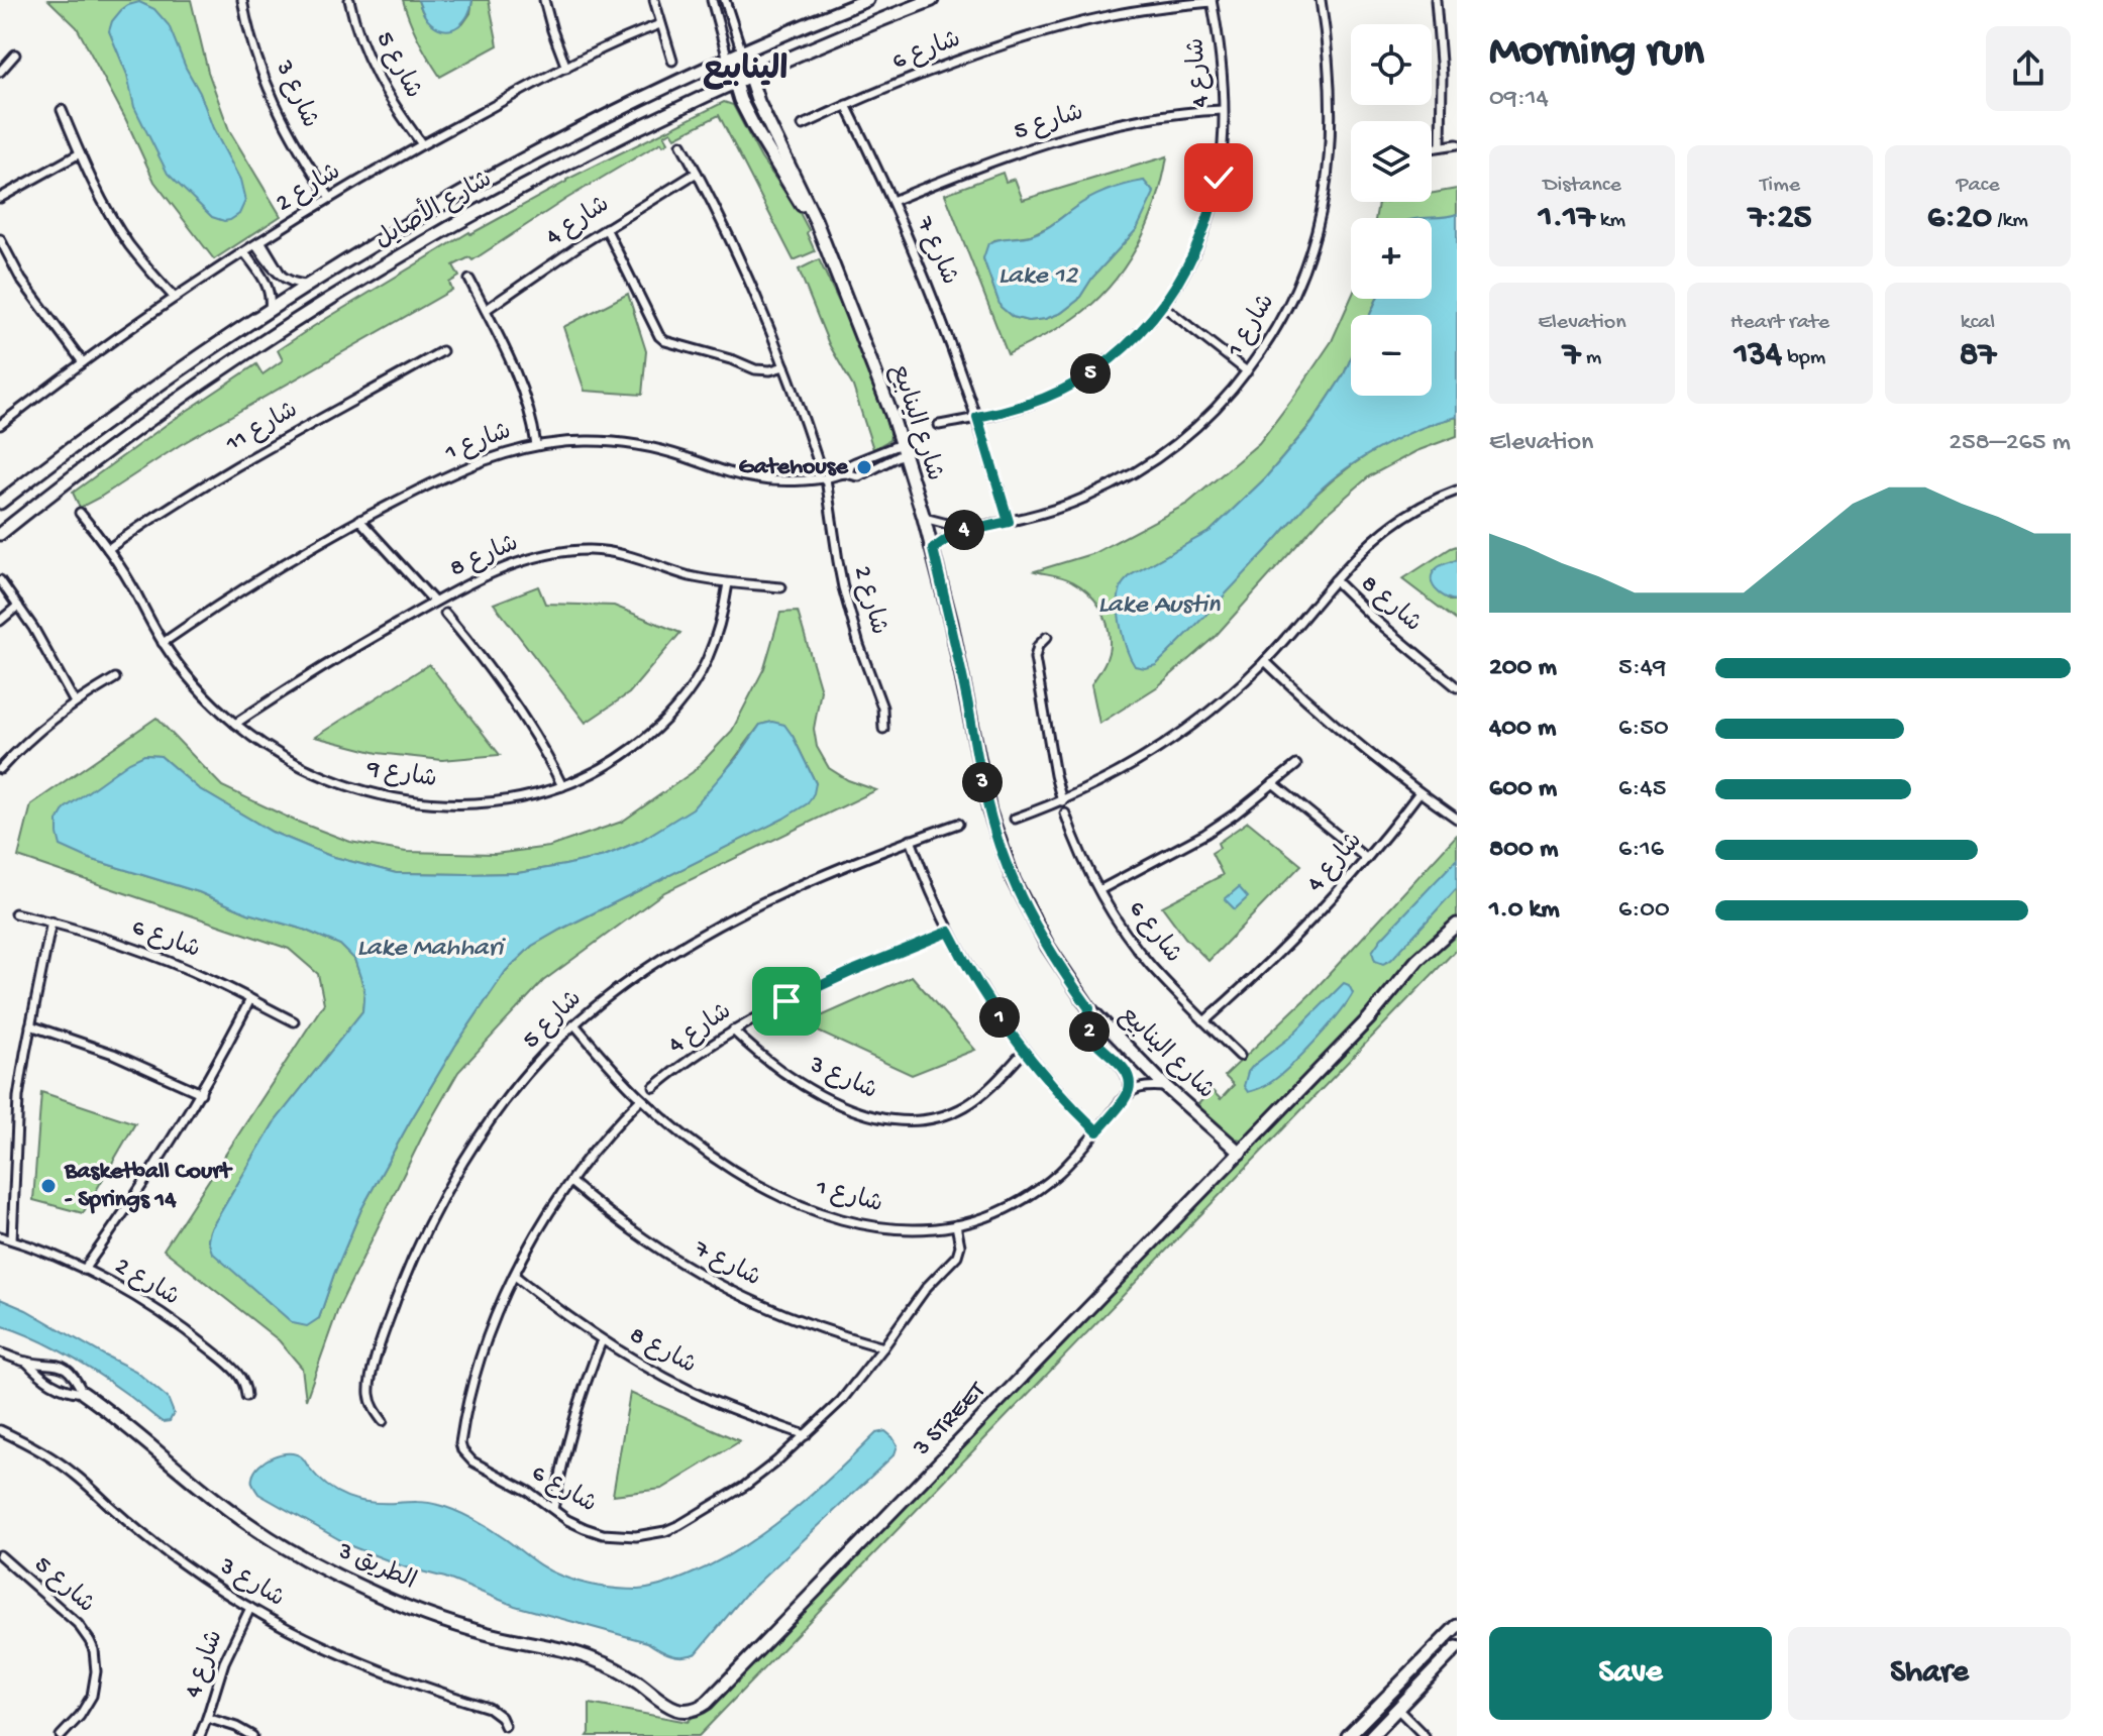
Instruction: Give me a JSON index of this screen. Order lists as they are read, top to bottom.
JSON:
{
  "streets": {
    "street": [
      "شارع 6",
      "شارع 5",
      "شارع 4",
      "شارع 3",
      "شارع 2",
      "شارع الأصايل",
      "شارع 7",
      "شارع 1",
      "شارع الينابيع",
      "شارع 11",
      "شارع 8",
      "شارع 9",
      "3 STREET",
      "3 الطريق"
    ]
  },
  "crossings": [
    ["شارع 6", "شارع 4"],
    ["شارع 6", "شارع 7"],
    ["شارع 6", "شارع 1"],
    ["شارع 6", "شارع 8"],
    ["شارع 5", "شارع 4"],
    ["شارع 5", "شارع 2"],
    ["شارع 5", "شارع 7"],
    ["شارع 5", "شارع 1"],
    ["شارع 4", "شارع 3"],
    ["شارع 4", "شارع 7"],
    ["شارع 3", "شارع 2"],
    ["شارع 2", "شارع 1"],
    ["شارع الأصايل", "شارع الينابيع"],
    ["شارع 1", "شارع الينابيع"],
    ["شارع 1", "شارع 9"],
    ["شارع الينابيع", "3 STREET"],
    ["شارع 11", "شارع 9"],
    ["شارع 8", "شارع 9"],
    ["3 STREET", "3 الطريق"]
  ],
  "districts": ["الينابيع"],
  "water": ["Lake 12", "Lake Austin", "Lake Mahhari"],
  "places": ["Gatehouse", "Basketball Court - Springs 14"],
  "page": {
    "heading": ["Morning run", "09:14"],
    "map_buttons": ["+", "−"],
    "stats": [
      ["Distance", "1.17 km"],
      ["Time", "7:25"],
      ["Pace", "6:20 /km"],
      ["Elevation", "7 m"],
      ["Heart rate", "134 bpm"],
      ["kcal", "87"]
    ],
    "pins": [
      "5",
      "4",
      "3",
      "1",
      "2"
    ],
    "chart": ["Elevation", "258–265 m"],
    "list": [
      {
        "name": "200 m",
        "note": "5:49"
      },
      {
        "name": "400 m",
        "note": "6:50"
      },
      {
        "name": "600 m",
        "note": "6:45"
      },
      {
        "name": "800 m",
        "note": "6:16"
      },
      {
        "name": "1.0 km",
        "note": "6:00"
      }
    ],
    "buttons": ["Save", "Share"]
  }
}
